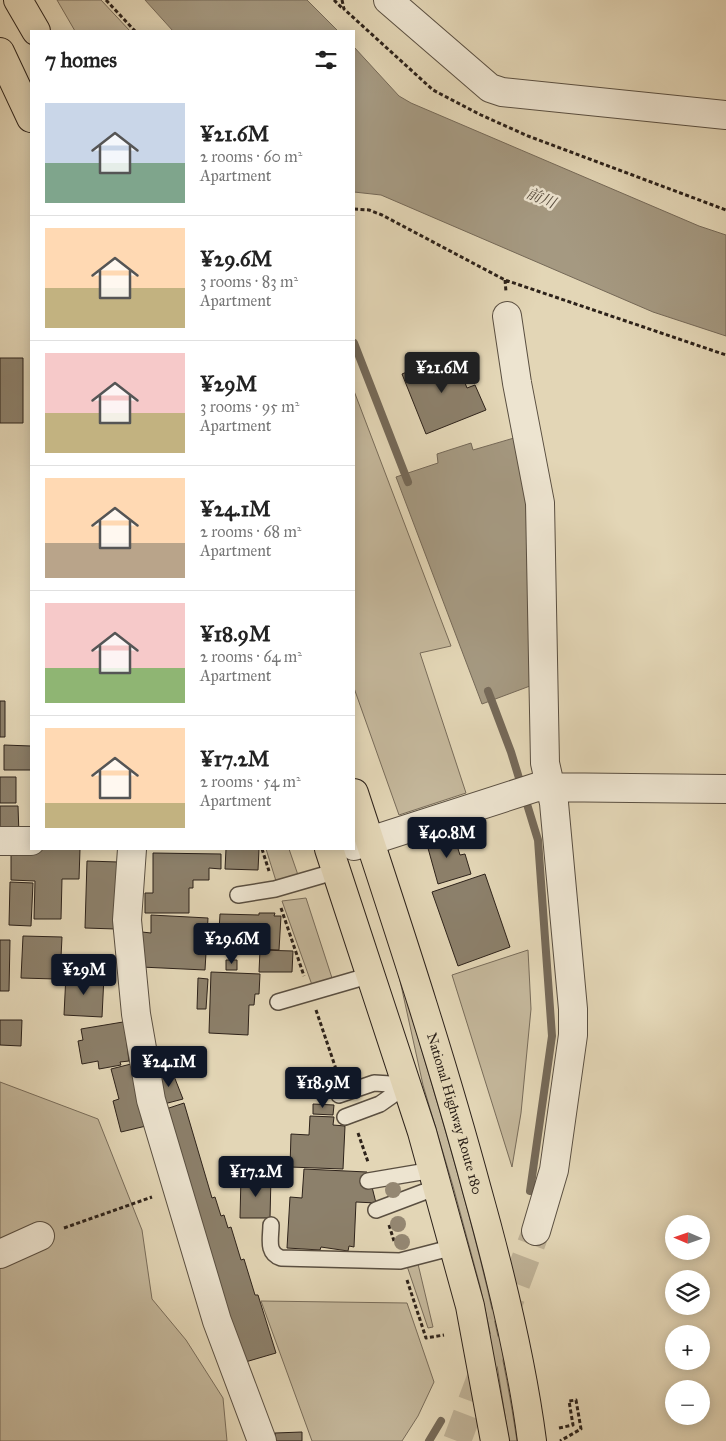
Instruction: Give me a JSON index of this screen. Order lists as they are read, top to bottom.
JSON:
{
  "streets": {
    "highway": ["National Highway Route 180"]
  },
  "water": ["前川"],
  "north": "left",
  "page": {
    "heading": "7 homes",
    "list": [
      {
        "name": "¥21.6M",
        "note": "2 rooms · 60 m² · Apartment"
      },
      {
        "name": "¥29.6M",
        "note": "3 rooms · 83 m² · Apartment"
      },
      {
        "name": "¥29M",
        "note": "3 rooms · 95 m² · Apartment"
      },
      {
        "name": "¥24.1M",
        "note": "2 rooms · 68 m² · Apartment"
      },
      {
        "name": "¥18.9M",
        "note": "2 rooms · 64 m² · Apartment"
      },
      {
        "name": "¥17.2M",
        "note": "2 rooms · 54 m² · Apartment"
      }
    ],
    "price": [
      "¥21.6M",
      "¥40.8M",
      "¥29.6M",
      "¥29M",
      "¥24.1M",
      "¥18.9M",
      "¥17.2M"
    ],
    "map_buttons": ["+", "−"]
  }
}
